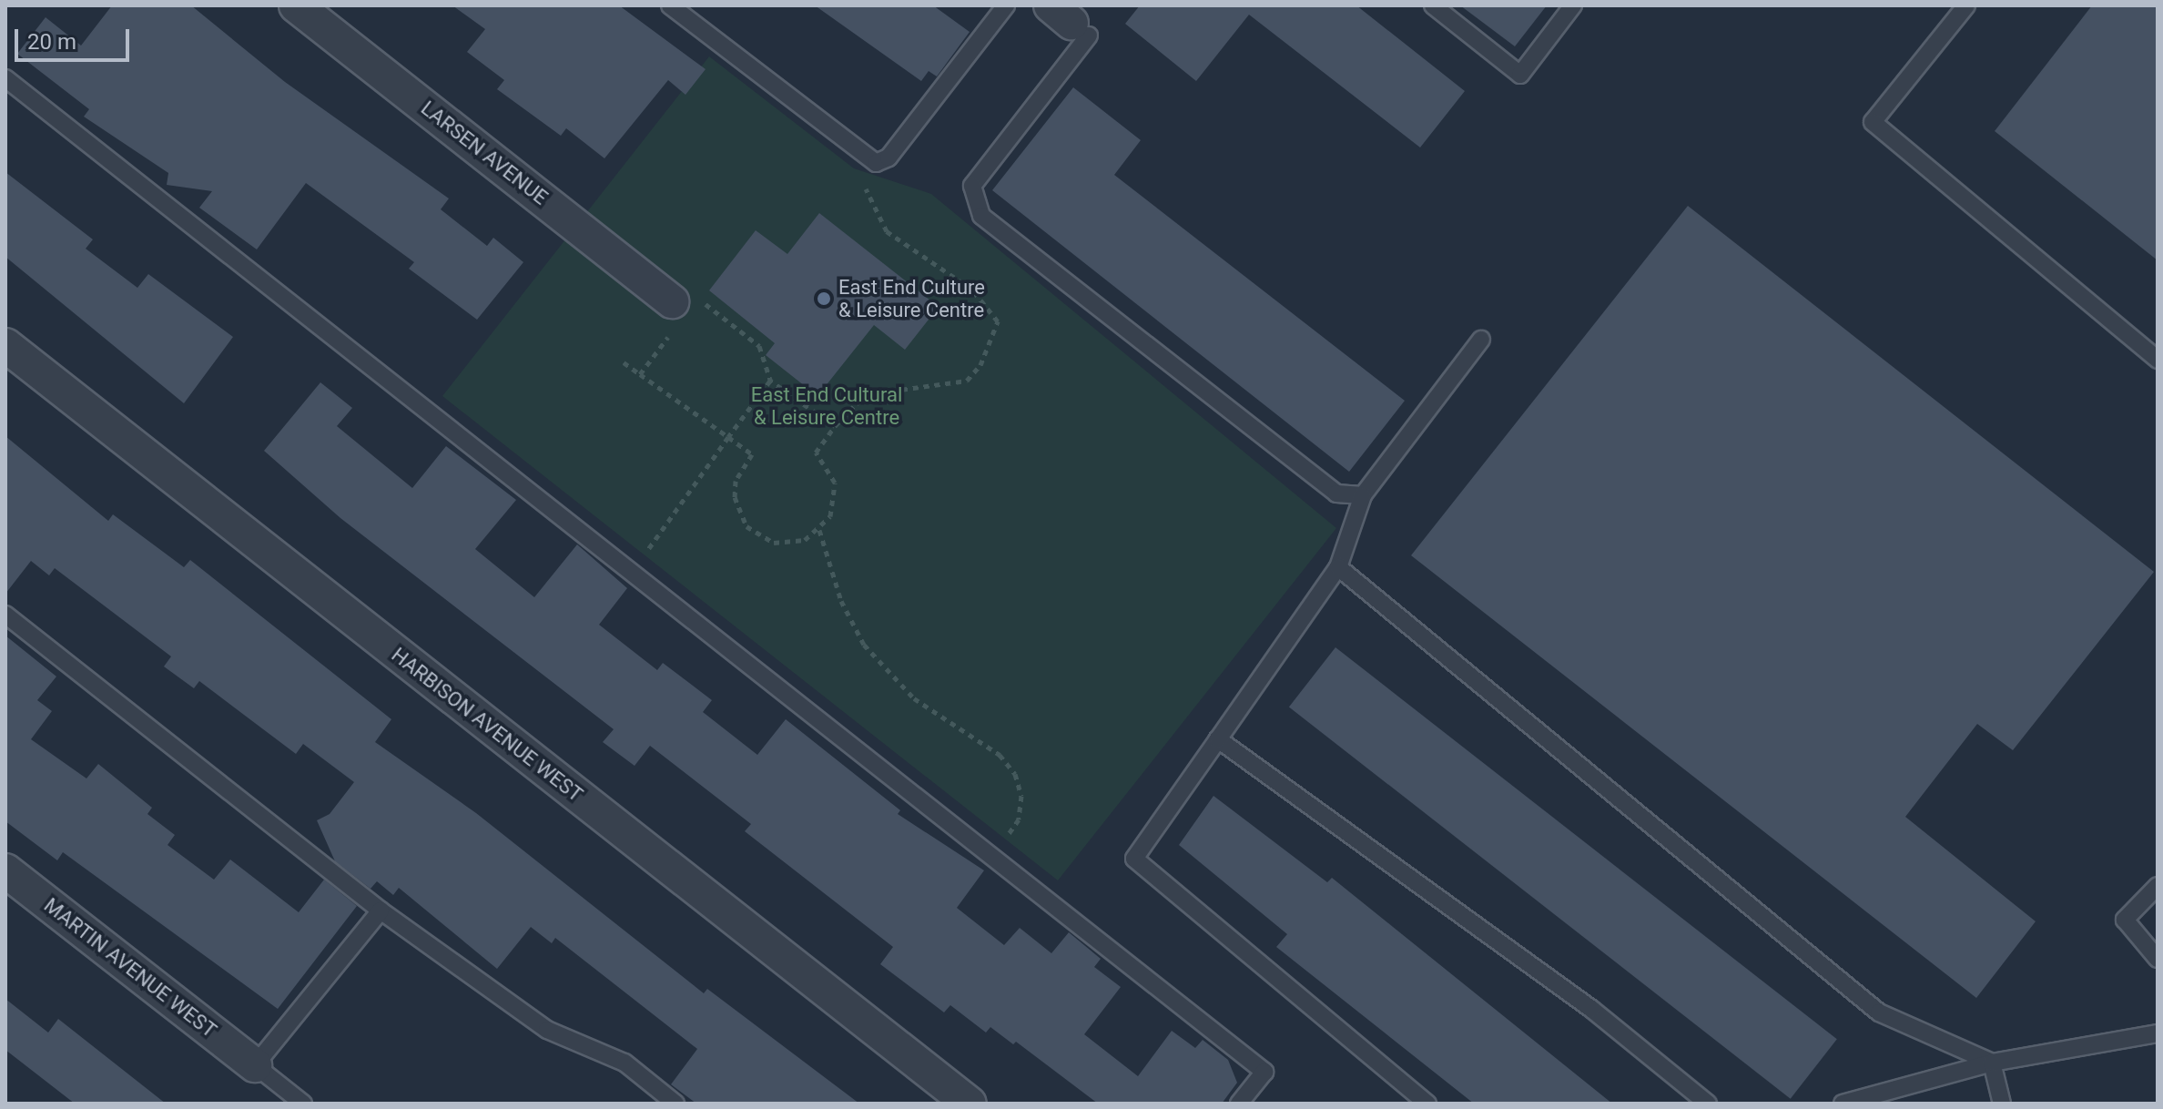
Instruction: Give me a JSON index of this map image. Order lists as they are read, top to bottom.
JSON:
{
  "streets": {
    "street": ["LARSEN AVENUE", "HARBISON AVENUE WEST", "MARTIN AVENUE WEST"]
  },
  "parks": ["East End Cultural & Leisure Centre"],
  "places": ["East End Culture & Leisure Centre"],
  "scale_bar": "20 m"
}
